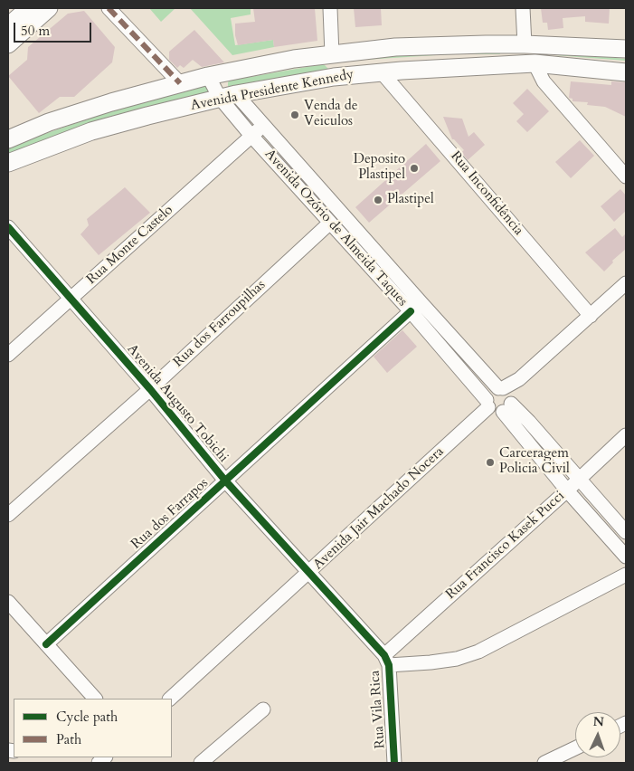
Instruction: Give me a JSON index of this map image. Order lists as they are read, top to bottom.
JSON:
{
  "streets": {
    "main road": ["Avenida Presidente Kennedy"],
    "street": [
      "Rua Inconfidência",
      "Avenida Ozório de Almeida Taques",
      "Rua Monte Castelo",
      "Rua dos Farroupilhas",
      "Avenida Augusto Tobichi",
      "Avenida Jair Machado Nocera",
      "Rua dos Farrapos",
      "Rua Francisco Kasek Pucci",
      "Rua Vila Rica"
    ]
  },
  "crossings": [
    ["Avenida Presidente Kennedy", "Rua Inconfidência"],
    ["Avenida Presidente Kennedy", "Avenida Ozório de Almeida Taques"],
    ["Avenida Ozório de Almeida Taques", "Rua Monte Castelo"],
    ["Avenida Ozório de Almeida Taques", "Rua dos Farroupilhas"],
    ["Avenida Ozório de Almeida Taques", "Avenida Jair Machado Nocera"],
    ["Avenida Ozório de Almeida Taques", "Rua dos Farrapos"],
    ["Avenida Ozório de Almeida Taques", "Rua Francisco Kasek Pucci"],
    ["Rua Monte Castelo", "Avenida Augusto Tobichi"],
    ["Rua dos Farroupilhas", "Avenida Augusto Tobichi"],
    ["Avenida Augusto Tobichi", "Avenida Jair Machado Nocera"],
    ["Avenida Augusto Tobichi", "Rua dos Farrapos"],
    ["Avenida Augusto Tobichi", "Rua Francisco Kasek Pucci"],
    ["Avenida Augusto Tobichi", "Rua Vila Rica"],
    ["Rua Francisco Kasek Pucci", "Rua Vila Rica"]
  ],
  "places": [
    "Venda de Veiculos",
    "Deposito Plastipel",
    "Plastipel",
    "Carceragem Policia Civil"
  ],
  "legend": ["Cycle path", "Path"],
  "scale_bar": "50 m",
  "north": "top"
}
